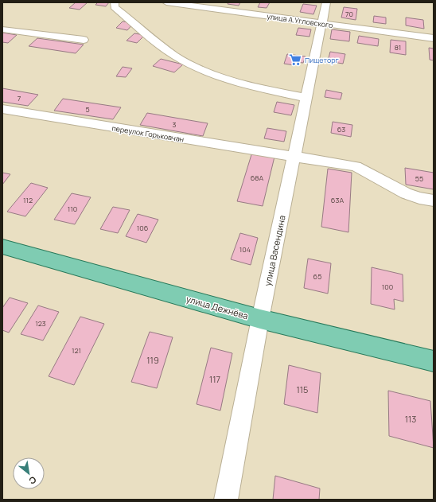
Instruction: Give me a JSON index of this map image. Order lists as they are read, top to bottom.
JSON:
{
  "streets": {
    "main road": ["улица Дежнёва"],
    "street": ["улица А.Угловского", "переулок Горьковчан", "улица Васендина"]
  },
  "crossings": [
    ["улица А.Угловского", "улица Васендина"],
    ["переулок Горьковчан", "улица Васендина"],
    ["улица Васендина", "улица Дежнёва"]
  ],
  "places": {
    "supermarket": ["Пищеторг"]
  },
  "house_numbers": [
    "70",
    "81",
    "7",
    "5",
    "3",
    "63",
    "68А",
    "55",
    "112",
    "63А",
    "110",
    "106",
    "104",
    "65",
    "100",
    "123",
    "121",
    "119",
    "117",
    "115",
    "113"
  ],
  "north": "bottom right"
}
